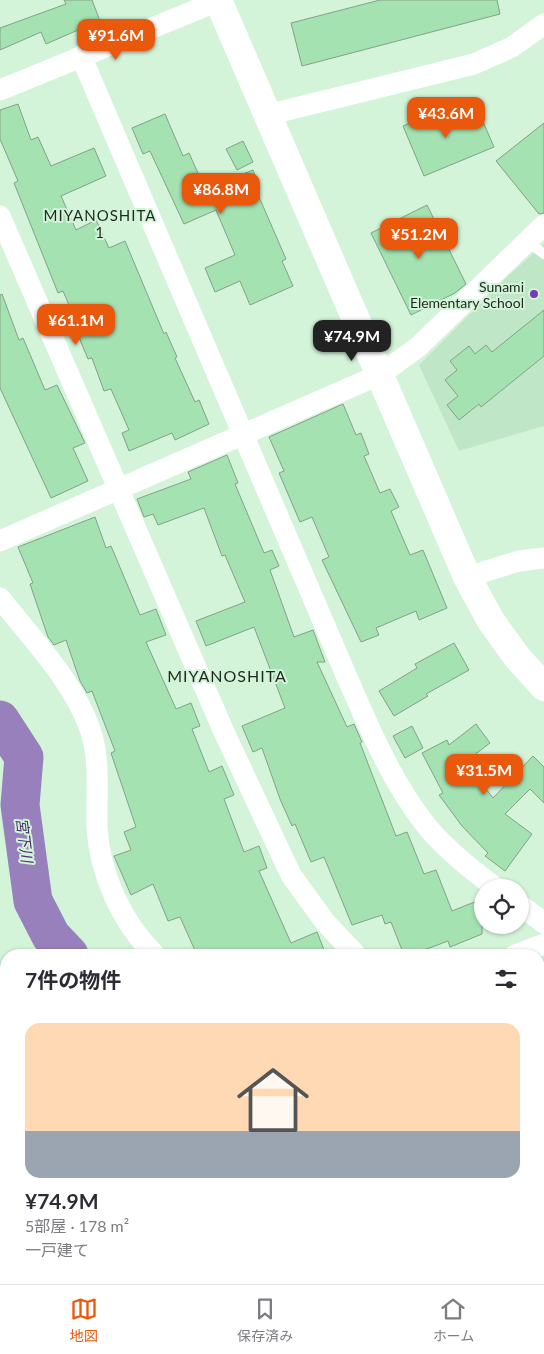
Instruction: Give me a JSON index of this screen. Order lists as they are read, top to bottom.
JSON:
{
  "districts": ["MIYANOSHITA 1", "MIYANOSHITA"],
  "water": ["宮下川"],
  "places": ["Sunami Elementary School"],
  "page": {
    "price": [
      "¥91.6M",
      "¥43.6M",
      "¥86.8M",
      "¥51.2M",
      "¥61.1M",
      "¥74.9M",
      "¥31.5M"
    ],
    "heading": "7件の物件",
    "list": [
      {
        "name": "¥74.9M",
        "note": "5部屋 · 178 m² · 一戸建て"
      }
    ],
    "tabs": ["地図", "保存済み", "ホーム"]
  }
}
